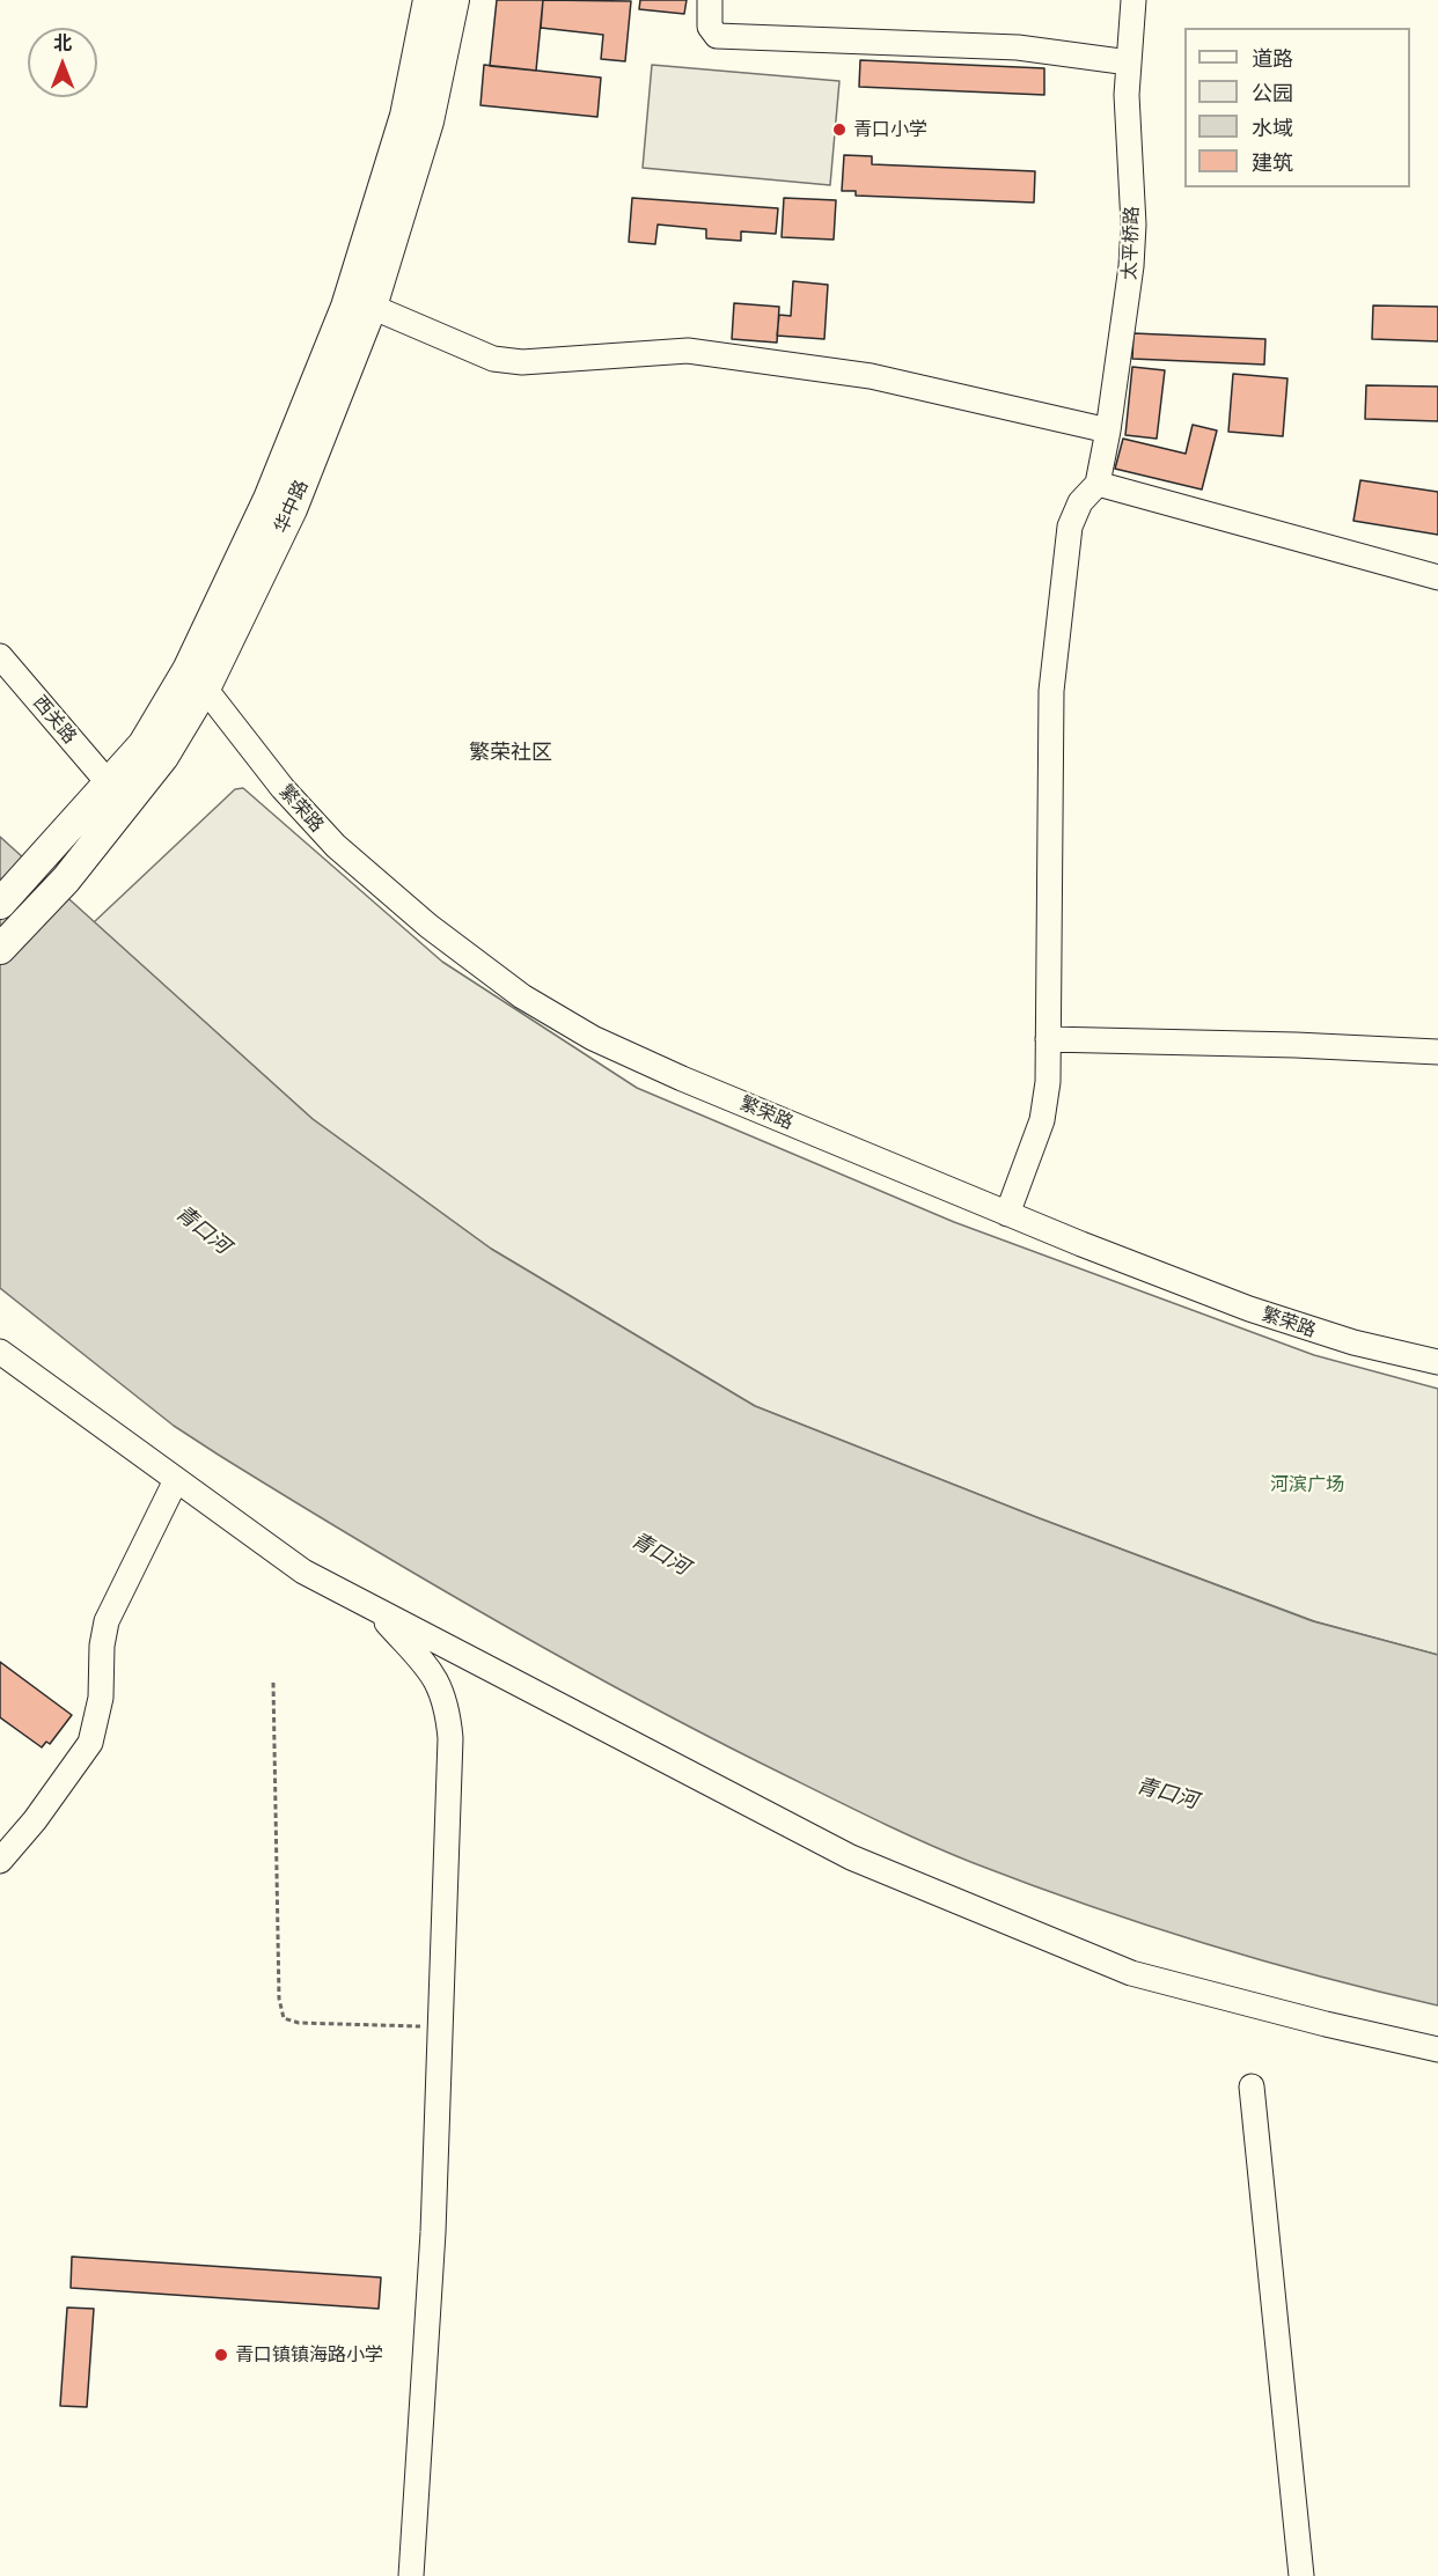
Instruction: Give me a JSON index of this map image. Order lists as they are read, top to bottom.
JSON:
{
  "streets": {
    "main road": ["华中路"],
    "street": ["太平桥路", "西关路", "繁荣路"]
  },
  "crossings": [
    ["华中路", "西关路"],
    ["华中路", "繁荣路"]
  ],
  "districts": ["繁荣社区"],
  "water": ["青口河"],
  "parks": ["河滨广场"],
  "places": ["青口小学", "青口镇镇海路小学"],
  "legend": [
    "道路",
    "公园",
    "水域",
    "建筑"
  ],
  "north": "top"
}
